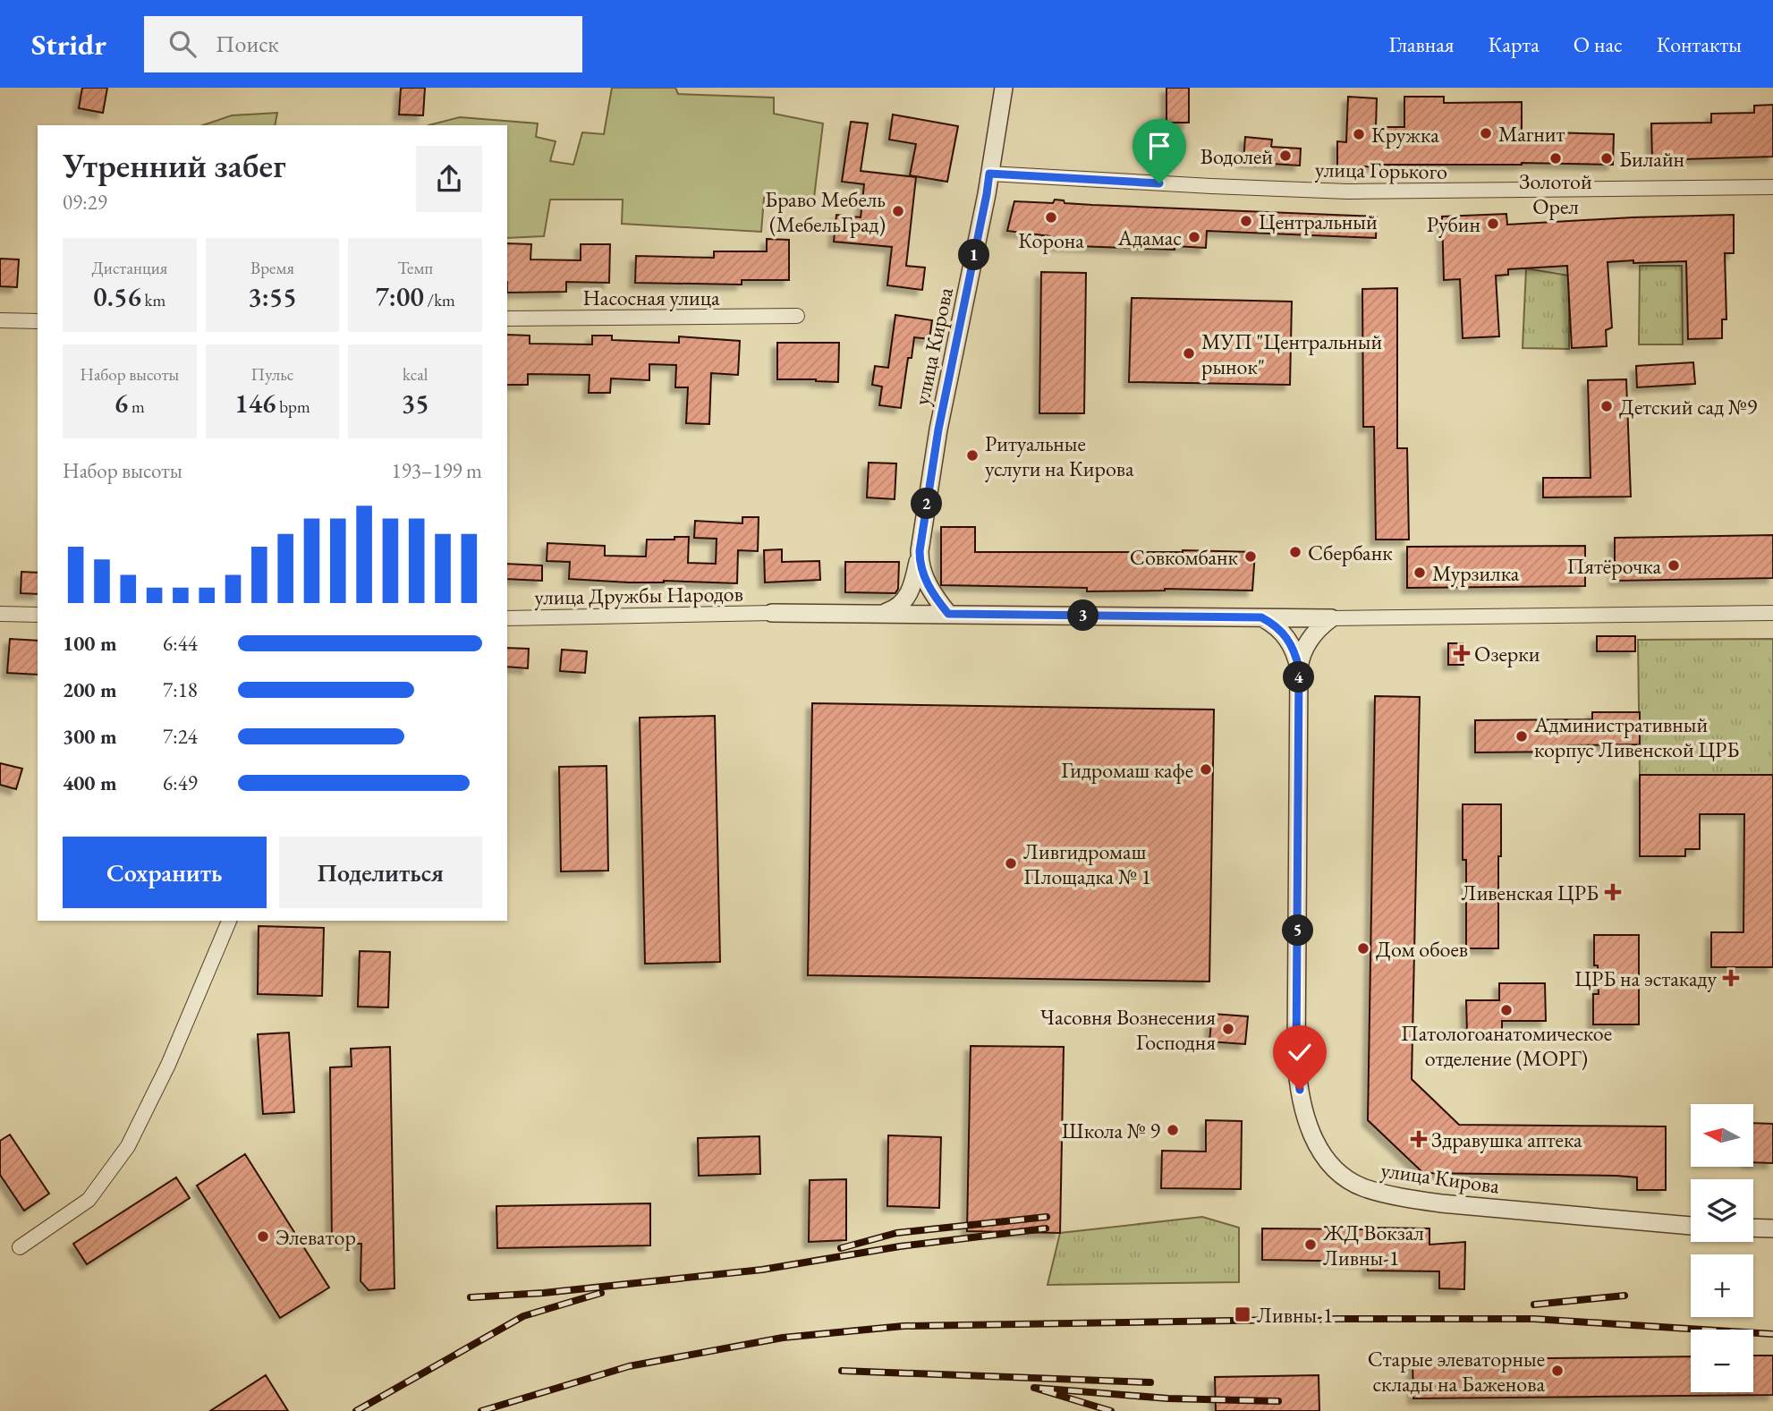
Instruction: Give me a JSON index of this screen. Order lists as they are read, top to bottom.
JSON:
{
  "streets": {
    "street": [
      "улица Горького",
      "Насосная улица",
      "улица Кирова",
      "улица Дружбы Народов"
    ]
  },
  "crossings": [
    ["улица Горького", "улица Кирова"]
  ],
  "places": {
    "other": [
      "Магнит",
      "Кружка",
      "Водолей",
      "Золотой Орел",
      "Билайн",
      "Браво Мебель (МебельГрад)",
      "Корона",
      "Центральный",
      "Рубин",
      "Адамас",
      "МУП \"Центральный рынок\"",
      "Детский сад №9",
      "Ритуальные услуги на Кирова",
      "Сбербанк",
      "Совкомбанк",
      "Пятёрочка",
      "Мурзилка",
      "Административный корпус Ливенской ЦРБ",
      "Гидромаш кафе",
      "Ливгидромаш Площадка № 1",
      "Дом обоев",
      "Патологоанатомическое отделение (МОРГ)",
      "Часовня Вознесения Господня",
      "Школа № 9",
      "Элеватор",
      "ЖД Вокзал Ливны-1",
      "Старые элеваторные склады на Баженова"
    ],
    "health": [
      "Озерки",
      "Ливенская ЦРБ",
      "ЦРБ на эстакаду",
      "Здравушка аптека"
    ],
    "transit": ["Ливны-1"]
  },
  "north": "left",
  "page": {
    "header": "Stridr",
    "search": "Поиск",
    "nav": [
      "Главная",
      "Карта",
      "О нас",
      "Контакты"
    ],
    "heading": ["Утренний забег", "09:29"],
    "stats": [
      ["Дистанция", "0.56 km"],
      ["Время", "3:55"],
      ["Темп", "7:00 /km"],
      ["Набор высоты", "6 m"],
      ["Пульс", "146 bpm"],
      ["kcal", "35"]
    ],
    "pins": [
      "1",
      "2",
      "3",
      "4",
      "5"
    ],
    "chart": ["Набор высоты", "193–199 m"],
    "list": [
      {
        "name": "100 m",
        "note": "6:44"
      },
      {
        "name": "200 m",
        "note": "7:18"
      },
      {
        "name": "300 m",
        "note": "7:24"
      },
      {
        "name": "400 m",
        "note": "6:49"
      }
    ],
    "buttons": ["Сохранить", "Поделиться"],
    "map_buttons": ["+", "−"]
  }
}
